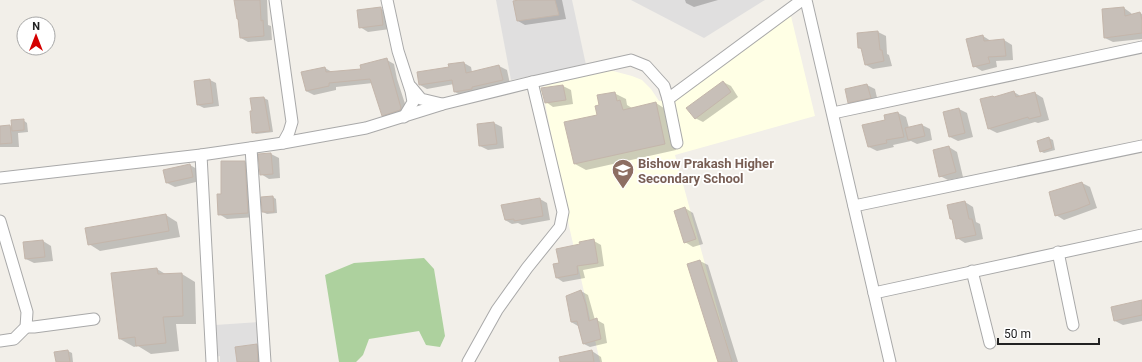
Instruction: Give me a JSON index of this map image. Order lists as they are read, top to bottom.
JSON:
{
  "places": {
    "school or university": ["Bishow Prakash Higher Secondary School"]
  },
  "scale_bar": "50 m",
  "north": "top"
}
